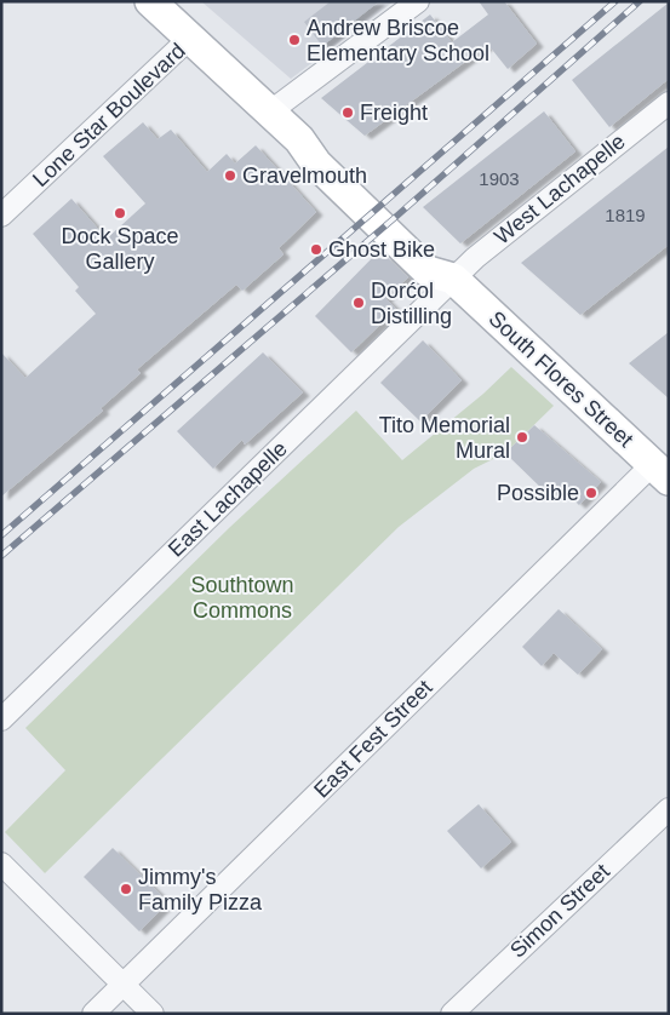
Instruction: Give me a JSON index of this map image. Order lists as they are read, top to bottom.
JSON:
{
  "streets": {
    "main road": ["South Flores Street"],
    "street": [
      "Lone Star Boulevard",
      "West Lachapelle",
      "East Lachapelle",
      "East Fest Street",
      "Simon Street"
    ]
  },
  "crossings": [
    ["Lone Star Boulevard", "South Flores Street"],
    ["West Lachapelle", "South Flores Street"],
    ["West Lachapelle", "East Lachapelle"],
    ["South Flores Street", "East Lachapelle"],
    ["South Flores Street", "East Fest Street"]
  ],
  "parks": ["Southtown Commons"],
  "places": [
    "Andrew Briscoe Elementary School",
    "Freight",
    "Gravelmouth",
    "Dock Space Gallery",
    "Ghost Bike",
    "Dorćol Distilling",
    "Tito Memorial Mural",
    "Possible",
    "Jimmy's Family Pizza"
  ],
  "house_numbers": ["1903", "1819"]
}
